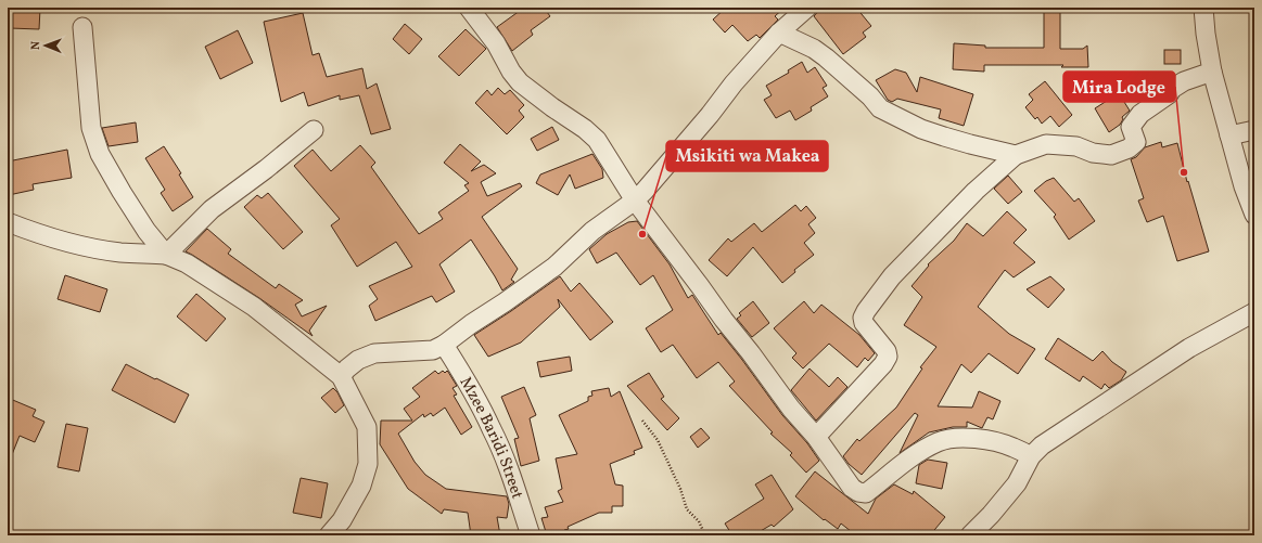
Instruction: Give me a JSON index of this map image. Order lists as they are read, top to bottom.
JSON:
{
  "streets": {
    "street": ["Mzee Baridi Street"]
  },
  "places": ["Mira Lodge", "Msikiti wa Makea"],
  "north": "left"
}
